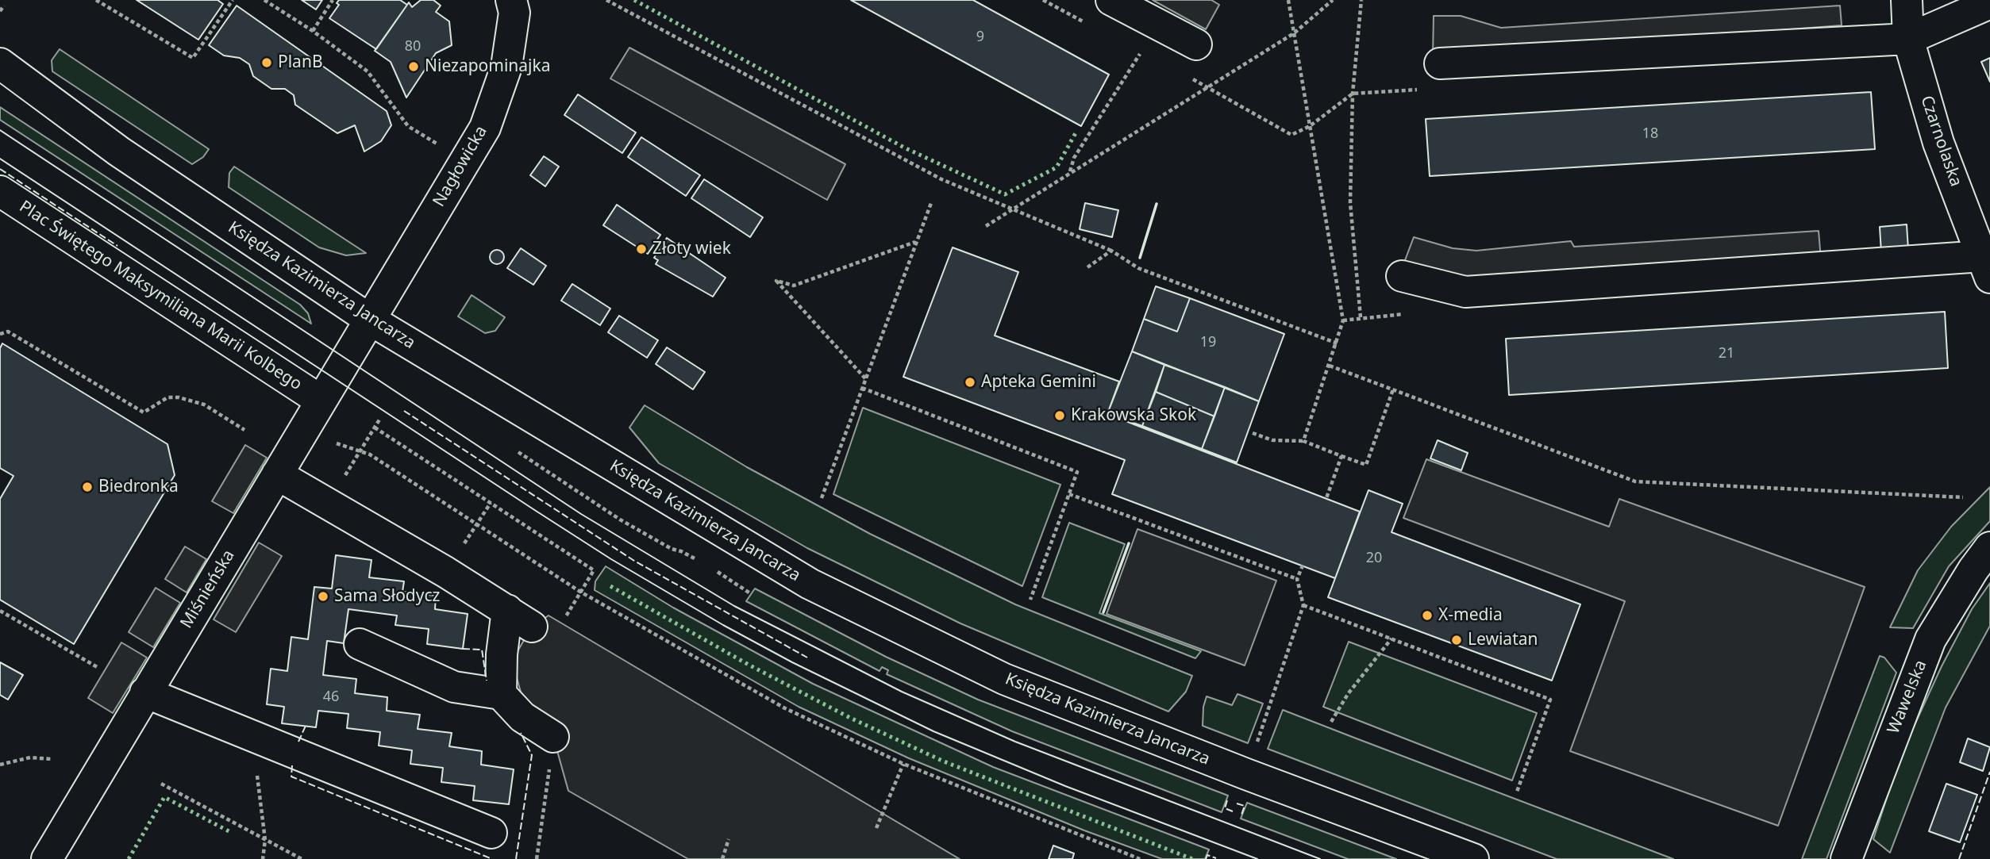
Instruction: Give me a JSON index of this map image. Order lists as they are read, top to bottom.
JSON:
{
  "streets": {
    "street": [
      "Czarnolaska",
      "Nagłowicka",
      "Księdza Kazimierza Jancarza",
      "Plac Świętego Maksymiliana Marii Kolbego",
      "Miśnieńska",
      "Wawelska"
    ]
  },
  "crossings": [
    ["Nagłowicka", "Księdza Kazimierza Jancarza"],
    ["Nagłowicka", "Miśnieńska"],
    ["Księdza Kazimierza Jancarza", "Miśnieńska"],
    ["Plac Świętego Maksymiliana Marii Kolbego", "Miśnieńska"]
  ],
  "places": [
    "PlanB",
    "Niezapominajka",
    "Złoty wiek",
    "Apteka Gemini",
    "Krakowska Skok",
    "Biedronka",
    "Sama Słodycz",
    "X-media",
    "Lewiatan"
  ],
  "house_numbers": [
    "9",
    "80",
    "18",
    "19",
    "21",
    "20",
    "46"
  ]
}
